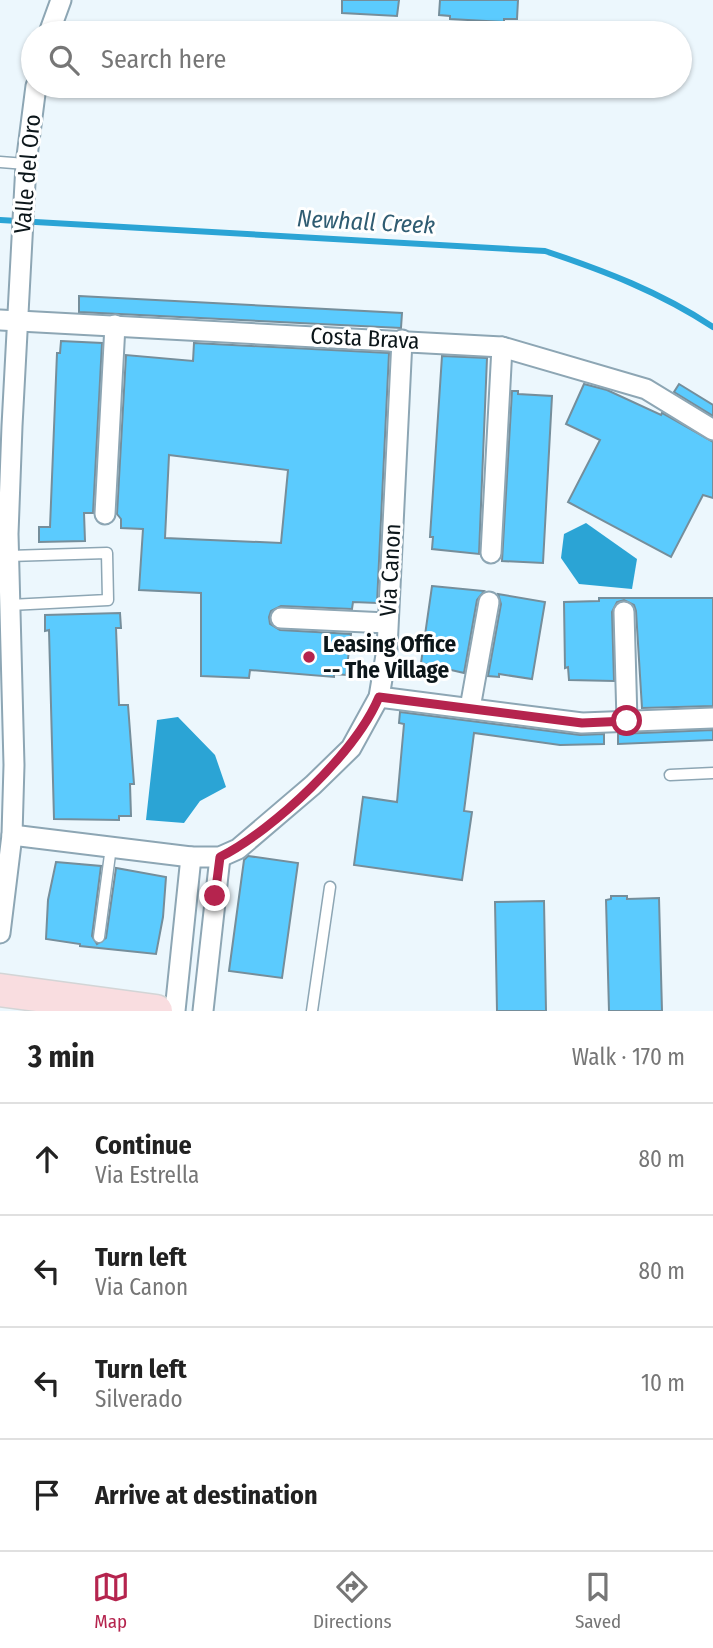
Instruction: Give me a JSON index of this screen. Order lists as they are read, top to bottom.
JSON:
{
  "streets": {
    "street": ["Valle del Oro", "Costa Brava", "Via Canon"]
  },
  "crossings": [
    ["Valle del Oro", "Costa Brava"],
    ["Costa Brava", "Via Canon"]
  ],
  "water": ["Newhall Creek"],
  "places": ["Leasing Office -- The Village"],
  "page": {
    "search": "Search here",
    "heading": ["3 min", "Walk · 170 m"],
    "list": [
      ["Continue", "Via Estrella", "80 m"],
      ["Turn left", "Via Canon", "80 m"],
      ["Turn left", "Silverado", "10 m"],
      "Arrive at destination"
    ],
    "nav": ["Map", "Directions", "Saved"]
  }
}
